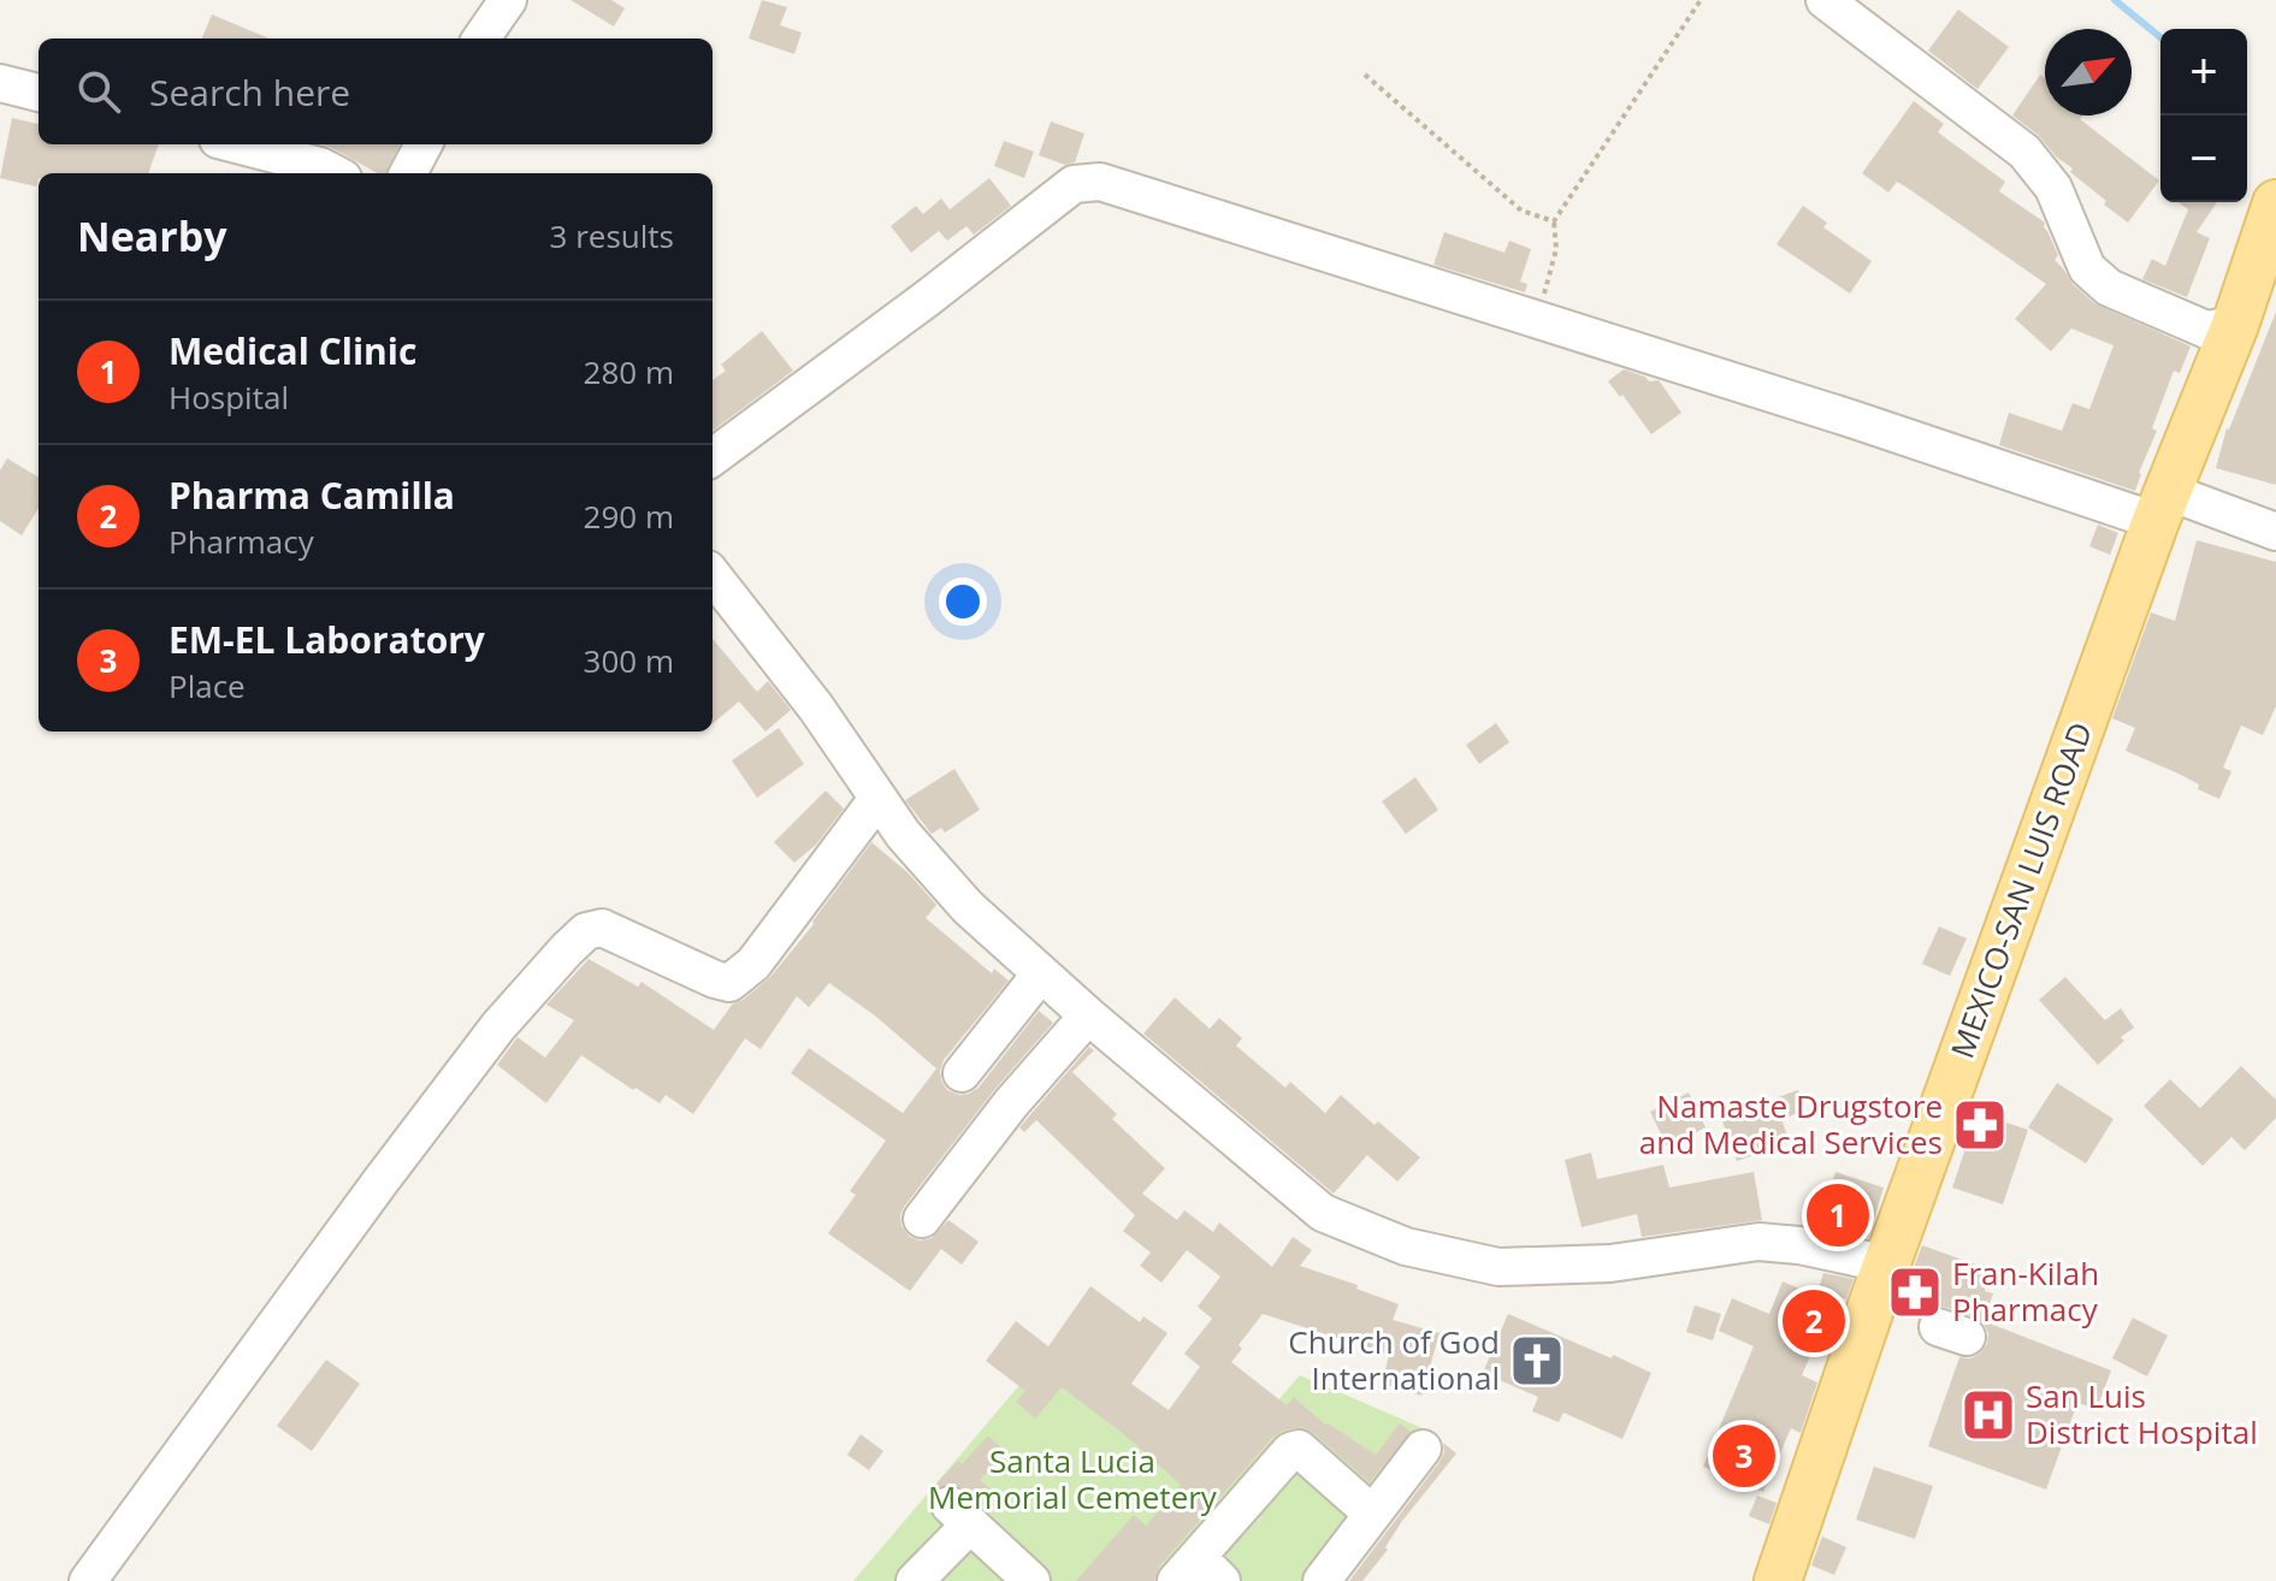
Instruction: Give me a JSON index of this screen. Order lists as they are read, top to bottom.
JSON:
{
  "streets": {
    "main road": ["MEXICO-SAN LUIS ROAD"]
  },
  "parks": ["Santa Lucia Memorial Cemetery"],
  "places": {
    "pharmacy": ["Namaste Drugstore and Medical Services", "Fran-Kilah Pharmacy"],
    "church": ["Church of God International"],
    "hospital": ["San Luis District Hospital"]
  },
  "north": "top right",
  "page": {
    "map_buttons": ["+", "−"],
    "search": "Search here",
    "heading": ["Nearby", "3 results"],
    "list": [
      {
        "mark": "1",
        "name": "Medical Clinic",
        "note": "Hospital",
        "value": "280 m"
      },
      {
        "mark": "2",
        "name": "Pharma Camilla",
        "note": "Pharmacy",
        "value": "290 m"
      },
      {
        "mark": "3",
        "name": "EM-EL Laboratory",
        "note": "Place",
        "value": "300 m"
      }
    ],
    "pins": ["1", "2", "3"]
  }
}
